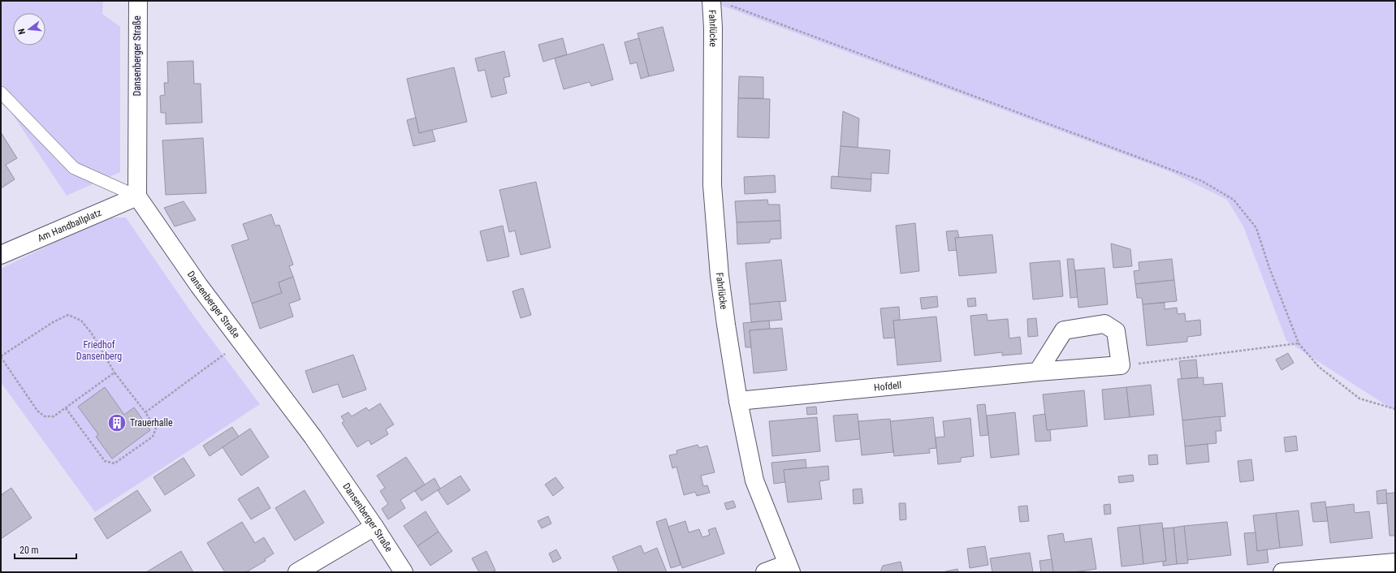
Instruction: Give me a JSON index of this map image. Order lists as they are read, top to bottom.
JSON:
{
  "streets": {
    "street": [
      "Fahrlücke",
      "Dansenberger Straße",
      "Am Handballplatz",
      "Hofdell"
    ]
  },
  "crossings": [
    ["Fahrlücke", "Hofdell"],
    ["Dansenberger Straße", "Am Handballplatz"]
  ],
  "parks": ["Friedhof Dansenberg"],
  "places": {
    "building": ["Trauerhalle"]
  },
  "scale_bar": "20 m",
  "north": "left"
}
